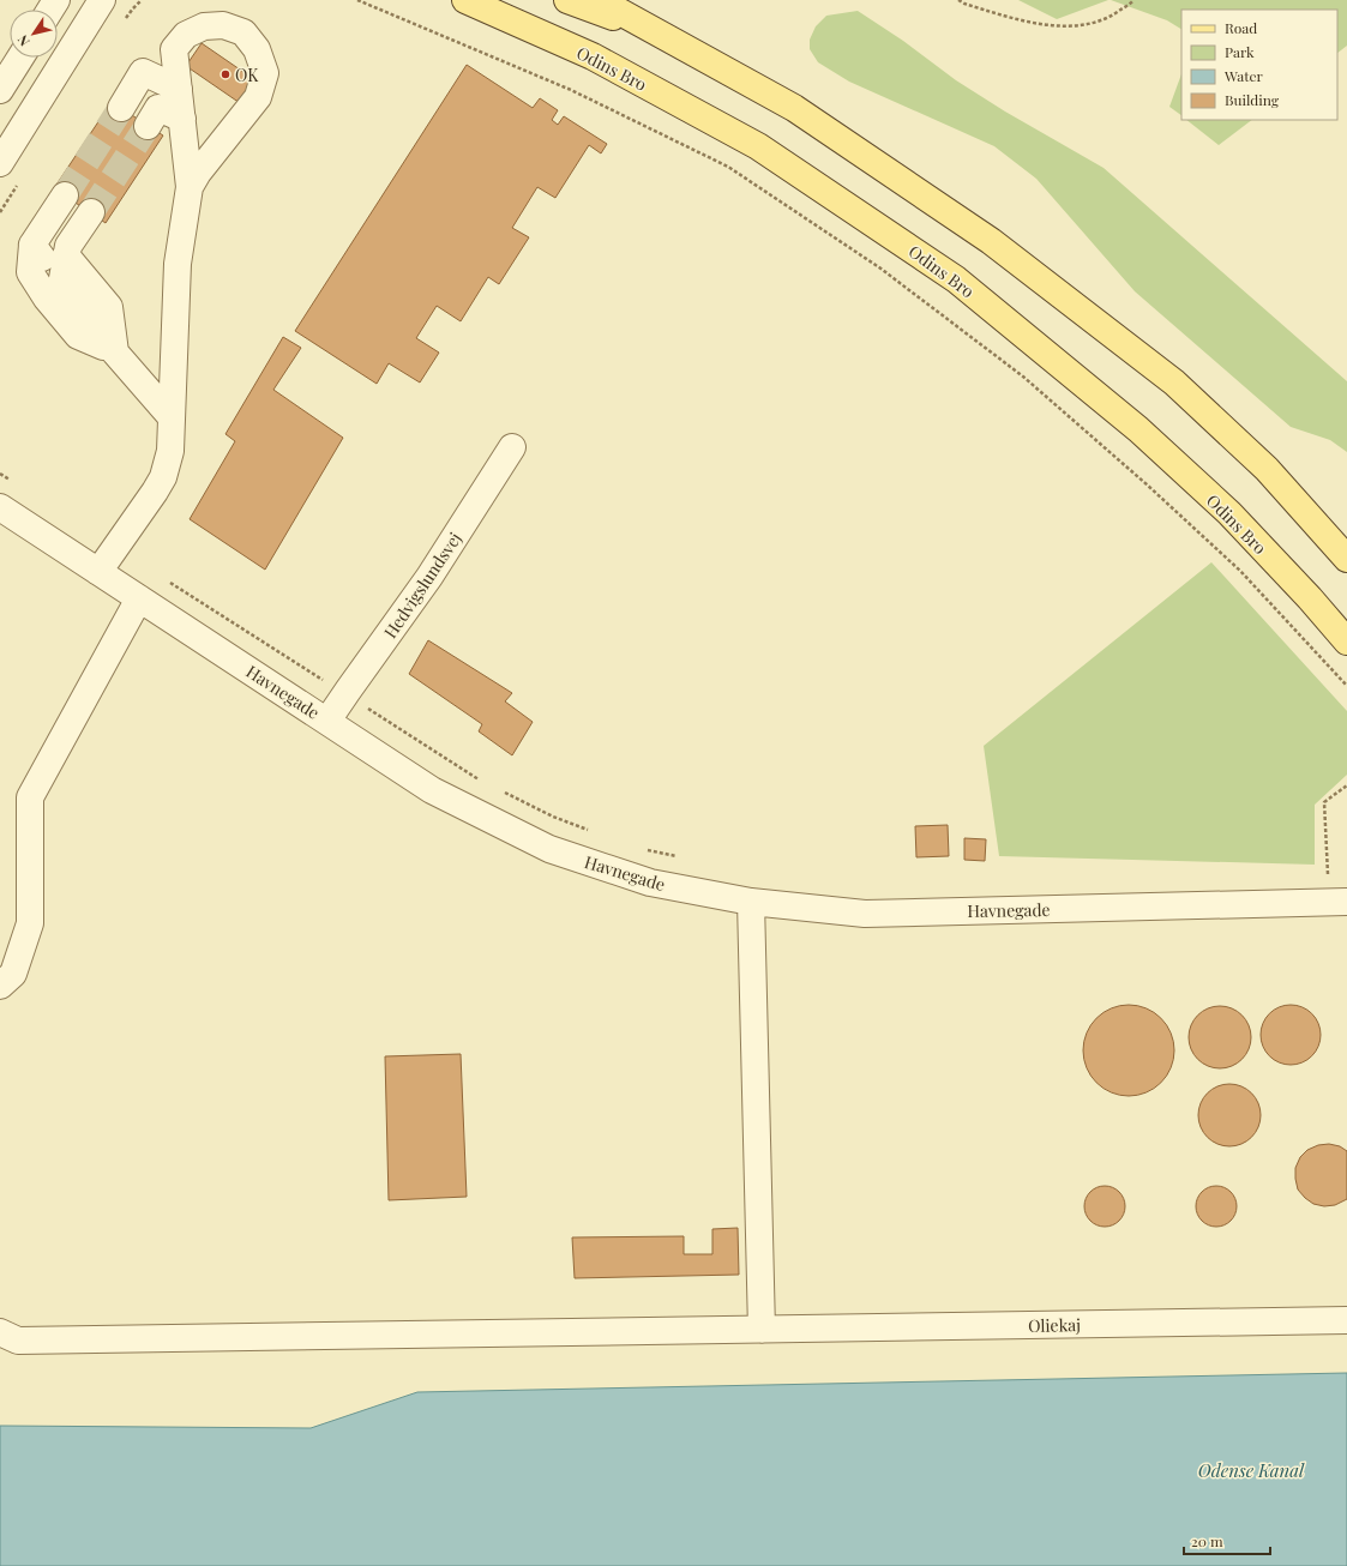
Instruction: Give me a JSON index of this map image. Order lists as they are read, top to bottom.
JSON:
{
  "streets": {
    "main road": ["Odins Bro"],
    "street": ["Hedvigslundsvej", "Havnegade", "Oliekaj"]
  },
  "crossings": [
    ["Hedvigslundsvej", "Havnegade"]
  ],
  "water": ["Odense Kanal"],
  "places": ["OK"],
  "legend": [
    "Road",
    "Park",
    "Water",
    "Building"
  ],
  "scale_bar": "20 m",
  "north": "bottom left"
}
